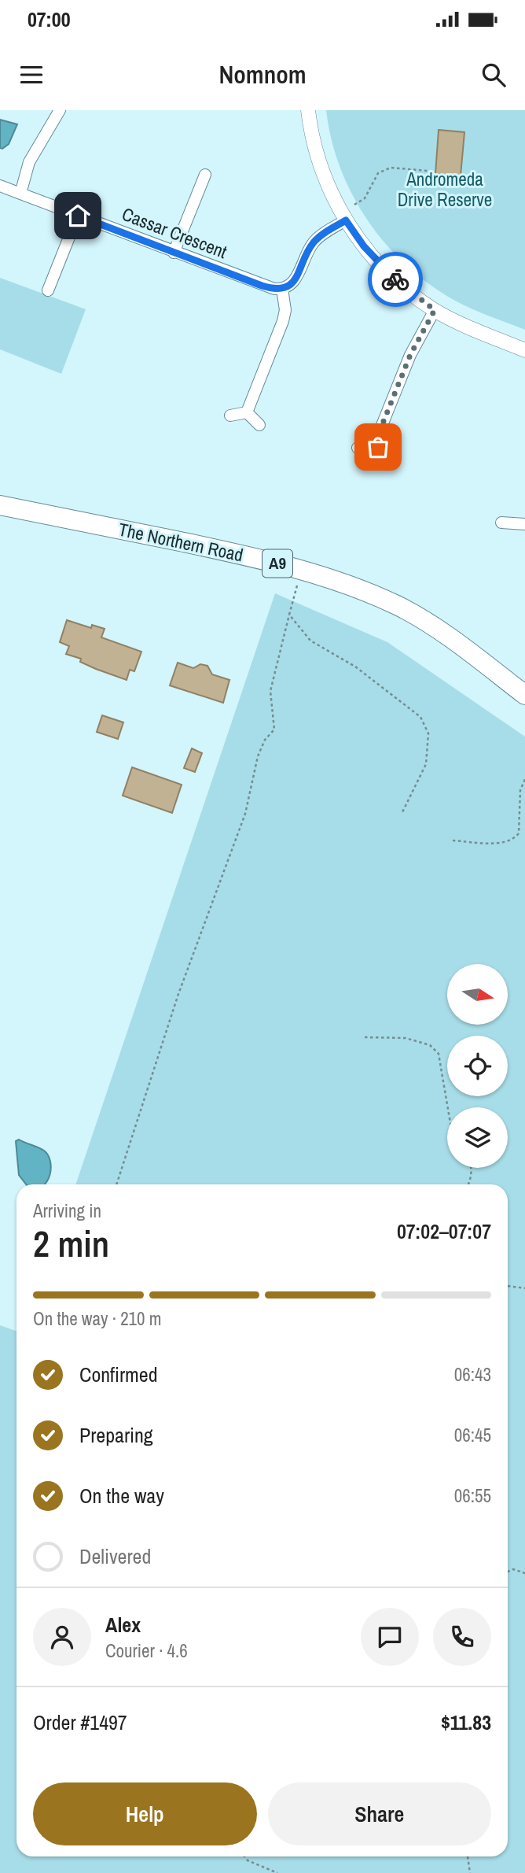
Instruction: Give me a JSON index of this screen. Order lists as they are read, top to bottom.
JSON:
{
  "streets": {
    "highway": ["The Northern Road", "A9"],
    "street": ["Cassar Crescent"]
  },
  "parks": ["Andromeda Drive Reserve"],
  "north": "right",
  "page": {
    "status": "07:00",
    "header": "Nomnom",
    "heading": ["2 min", "Arriving in", "07:02–07:07"],
    "panel": [
      "Alex",
      "Courier · 4.6",
      "Order #1497",
      "$11.83"
    ],
    "bar": "On the way · 210 m",
    "list": [
      ["Confirmed", "06:43"],
      ["Preparing", "06:45"],
      ["On the way", "06:55"],
      "Delivered"
    ],
    "buttons": ["Help", "Share"]
  }
}
